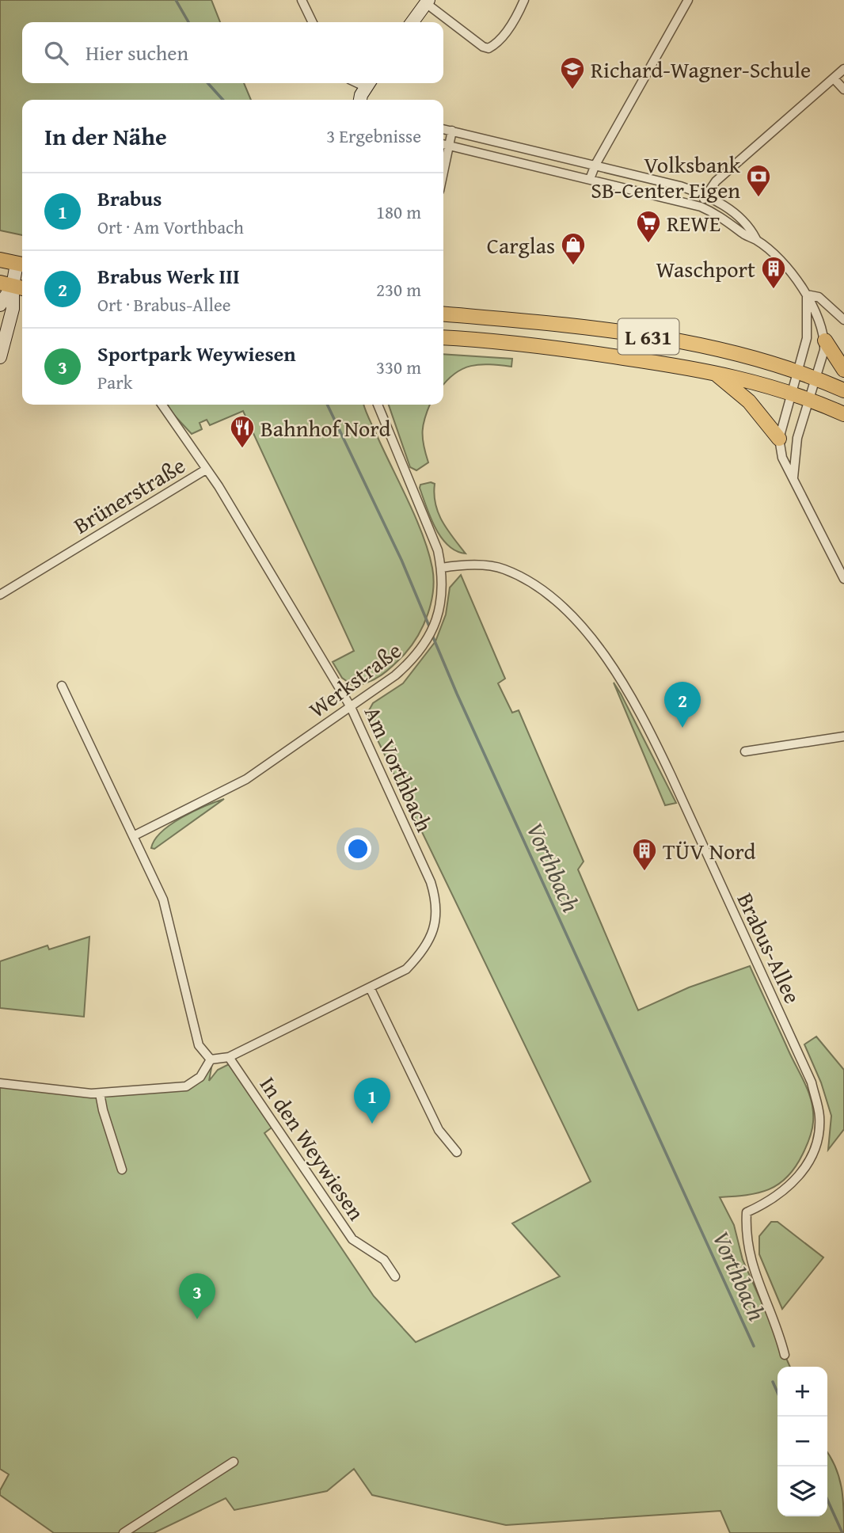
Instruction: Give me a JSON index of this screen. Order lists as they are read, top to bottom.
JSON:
{
  "streets": {
    "main road": ["L 631"],
    "street": [
      "Brünerstraße",
      "Werkstraße",
      "Am Vorthbach",
      "Brabus-Allee",
      "In den Weywiesen"
    ]
  },
  "crossings": [
    ["Brünerstraße", "Am Vorthbach"],
    ["Werkstraße", "Am Vorthbach"],
    ["Werkstraße", "Brabus-Allee"],
    ["Am Vorthbach", "In den Weywiesen"]
  ],
  "water": ["Vorthbach"],
  "places": {
    "school or university": ["Richard-Wagner-Schule"],
    "bank": ["Volksbank SB-Center Eigen"],
    "supermarket": ["REWE"],
    "shop": ["Carglas"],
    "building": ["Waschport", "TÜV Nord"],
    "restaurant": ["Bahnhof Nord"]
  },
  "page": {
    "search": "Hier suchen",
    "heading": ["In der Nähe", "3 Ergebnisse"],
    "list": [
      {
        "mark": "1",
        "name": "Brabus",
        "note": "Ort · Am Vorthbach",
        "value": "180 m"
      },
      {
        "mark": "2",
        "name": "Brabus Werk III",
        "note": "Ort · Brabus-Allee",
        "value": "230 m"
      },
      {
        "mark": "3",
        "name": "Sportpark Weywiesen",
        "note": "Park",
        "value": "330 m"
      }
    ],
    "pins": ["2", "1", "3"],
    "map_buttons": ["+", "−"]
  }
}
